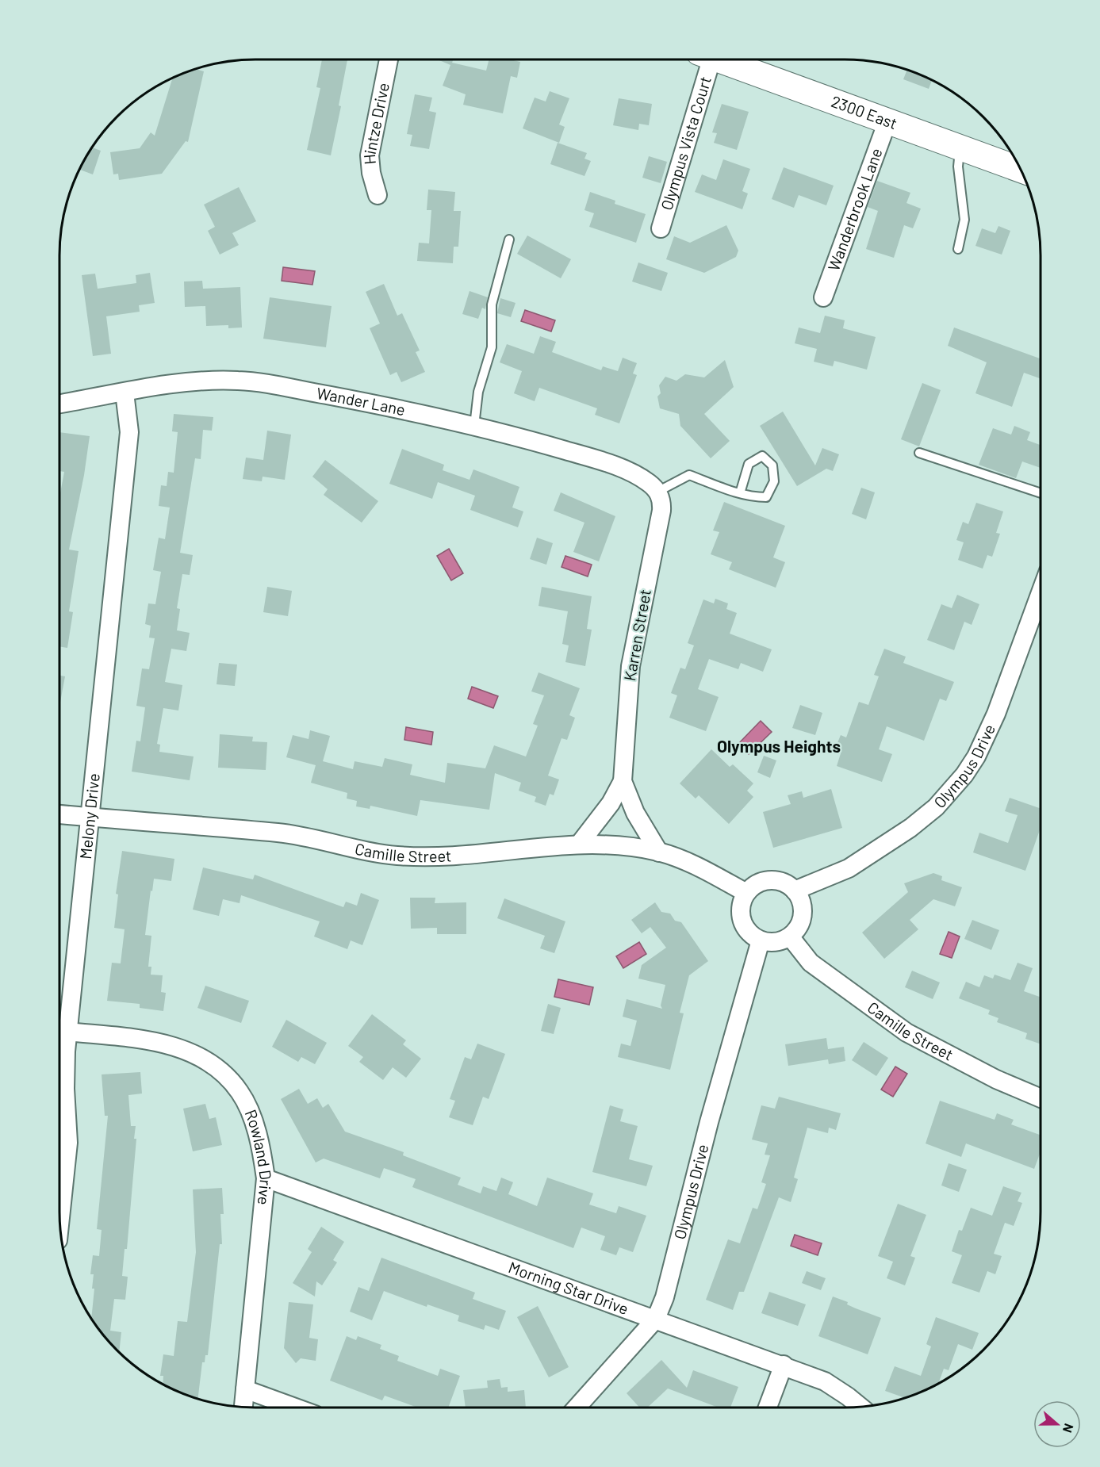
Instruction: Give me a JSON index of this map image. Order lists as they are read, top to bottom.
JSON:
{
  "streets": {
    "main road": ["2300 East"],
    "street": [
      "Hintze Drive",
      "Olympus Vista Court",
      "Wanderbrook Lane",
      "Wander Lane",
      "Karren Street",
      "Olympus Drive",
      "Melony Drive",
      "Camille Street",
      "Rowland Drive",
      "Morning Star Drive"
    ]
  },
  "crossings": [
    ["2300 East", "Wanderbrook Lane"],
    ["Wander Lane", "Karren Street"],
    ["Wander Lane", "Melony Drive"],
    ["Karren Street", "Camille Street"],
    ["Olympus Drive", "Camille Street"],
    ["Olympus Drive", "Morning Star Drive"],
    ["Melony Drive", "Camille Street"],
    ["Melony Drive", "Rowland Drive"],
    ["Rowland Drive", "Morning Star Drive"]
  ],
  "districts": ["Olympus Heights"],
  "north": "right"
}
